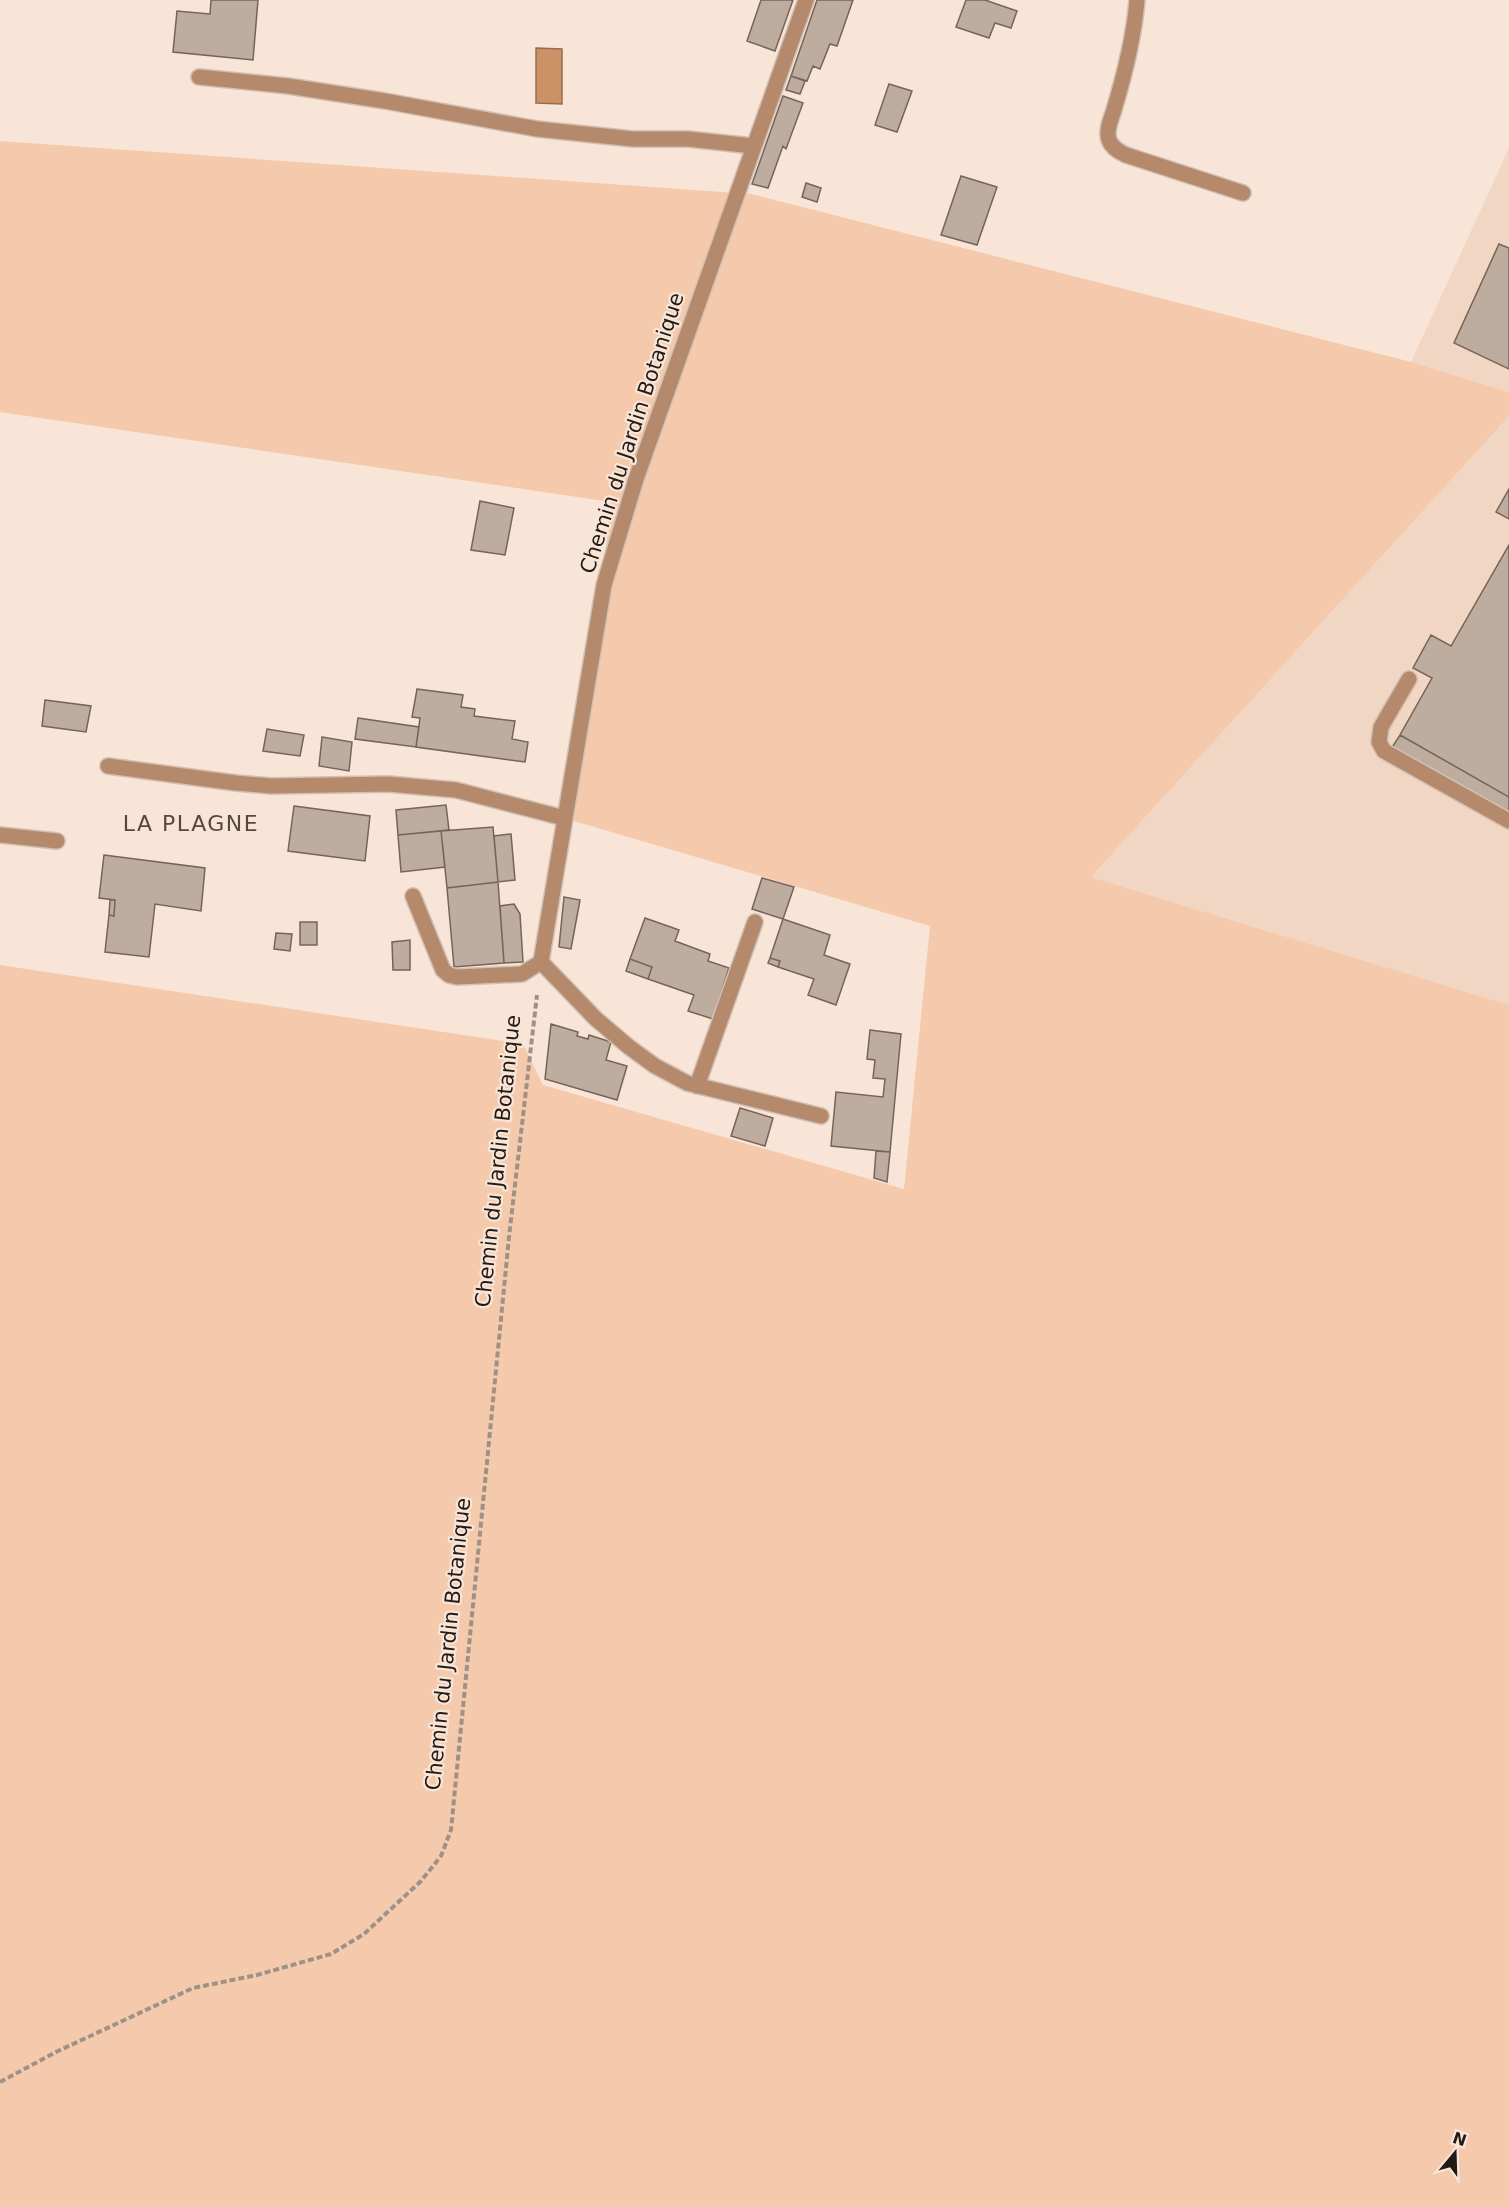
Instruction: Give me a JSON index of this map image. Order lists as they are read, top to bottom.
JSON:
{
  "streets": {
    "street": ["Chemin du Jardin Botanique"]
  },
  "districts": ["LA PLAGNE"],
  "north": "top"
}
